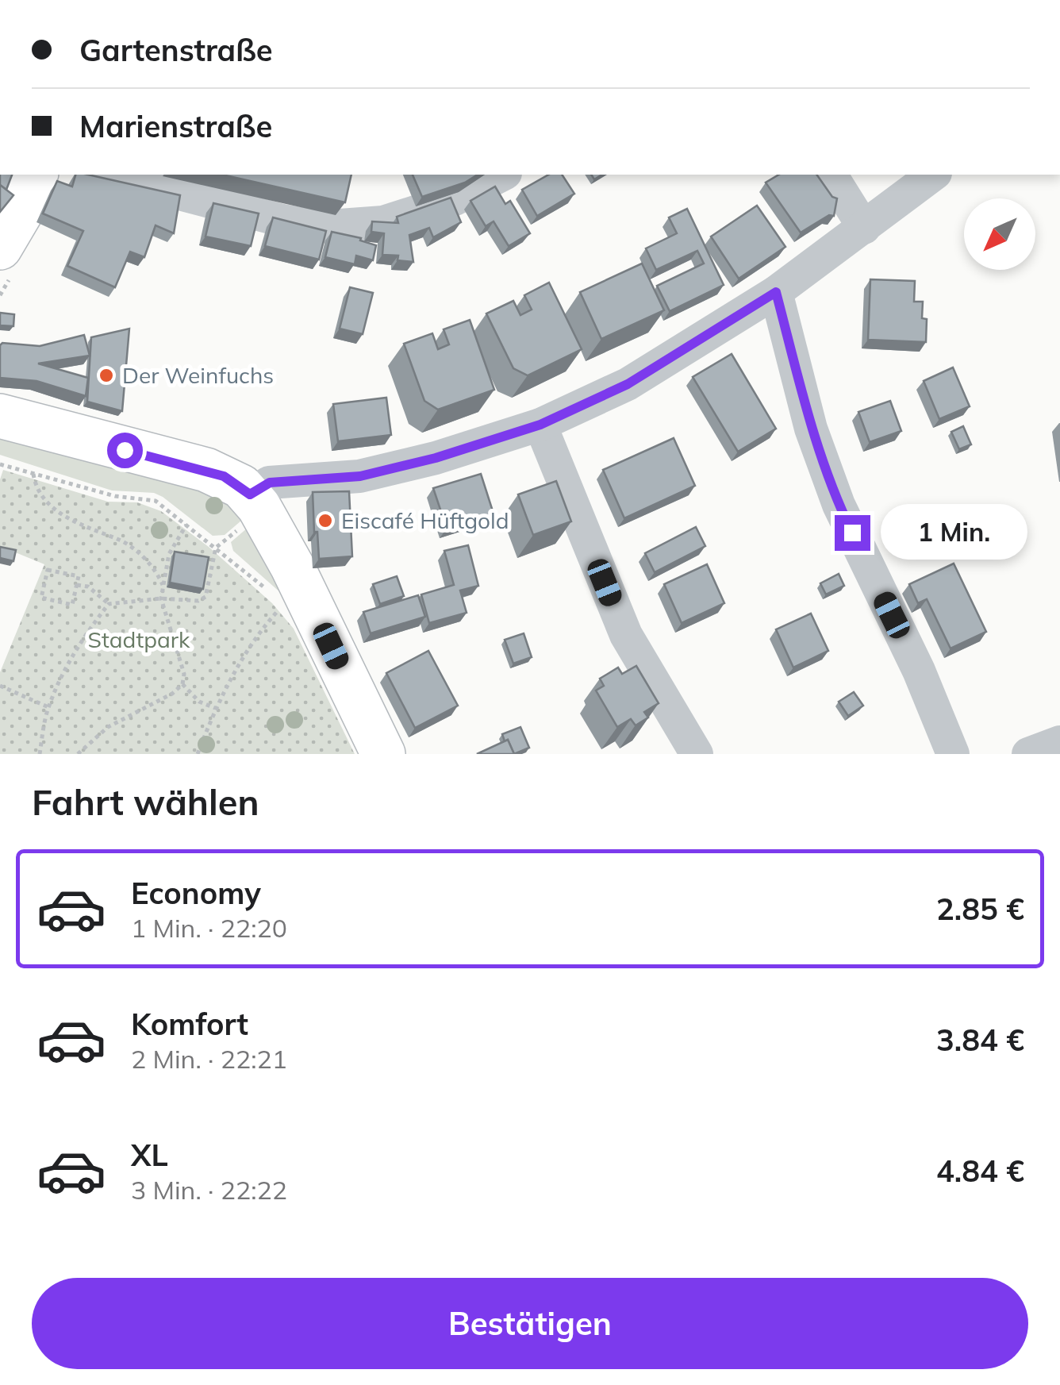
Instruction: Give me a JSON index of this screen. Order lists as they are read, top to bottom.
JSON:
{
  "parks": ["Stadtpark"],
  "places": ["Der Weinfuchs", "Eiscafé Hüftgold"],
  "north": "bottom left",
  "page": {
    "banner": ["Gartenstraße", "Marienstraße"],
    "bubble": "1 Min.",
    "heading": "Fahrt wählen",
    "list": [
      {
        "name": "Economy",
        "note": "1 Min. · 22:20",
        "value": "2.85 €"
      },
      {
        "name": "Komfort",
        "note": "2 Min. · 22:21",
        "value": "3.84 €"
      },
      {
        "name": "XL",
        "note": "3 Min. · 22:22",
        "value": "4.84 €"
      }
    ],
    "buttons": "Bestätigen"
  }
}
